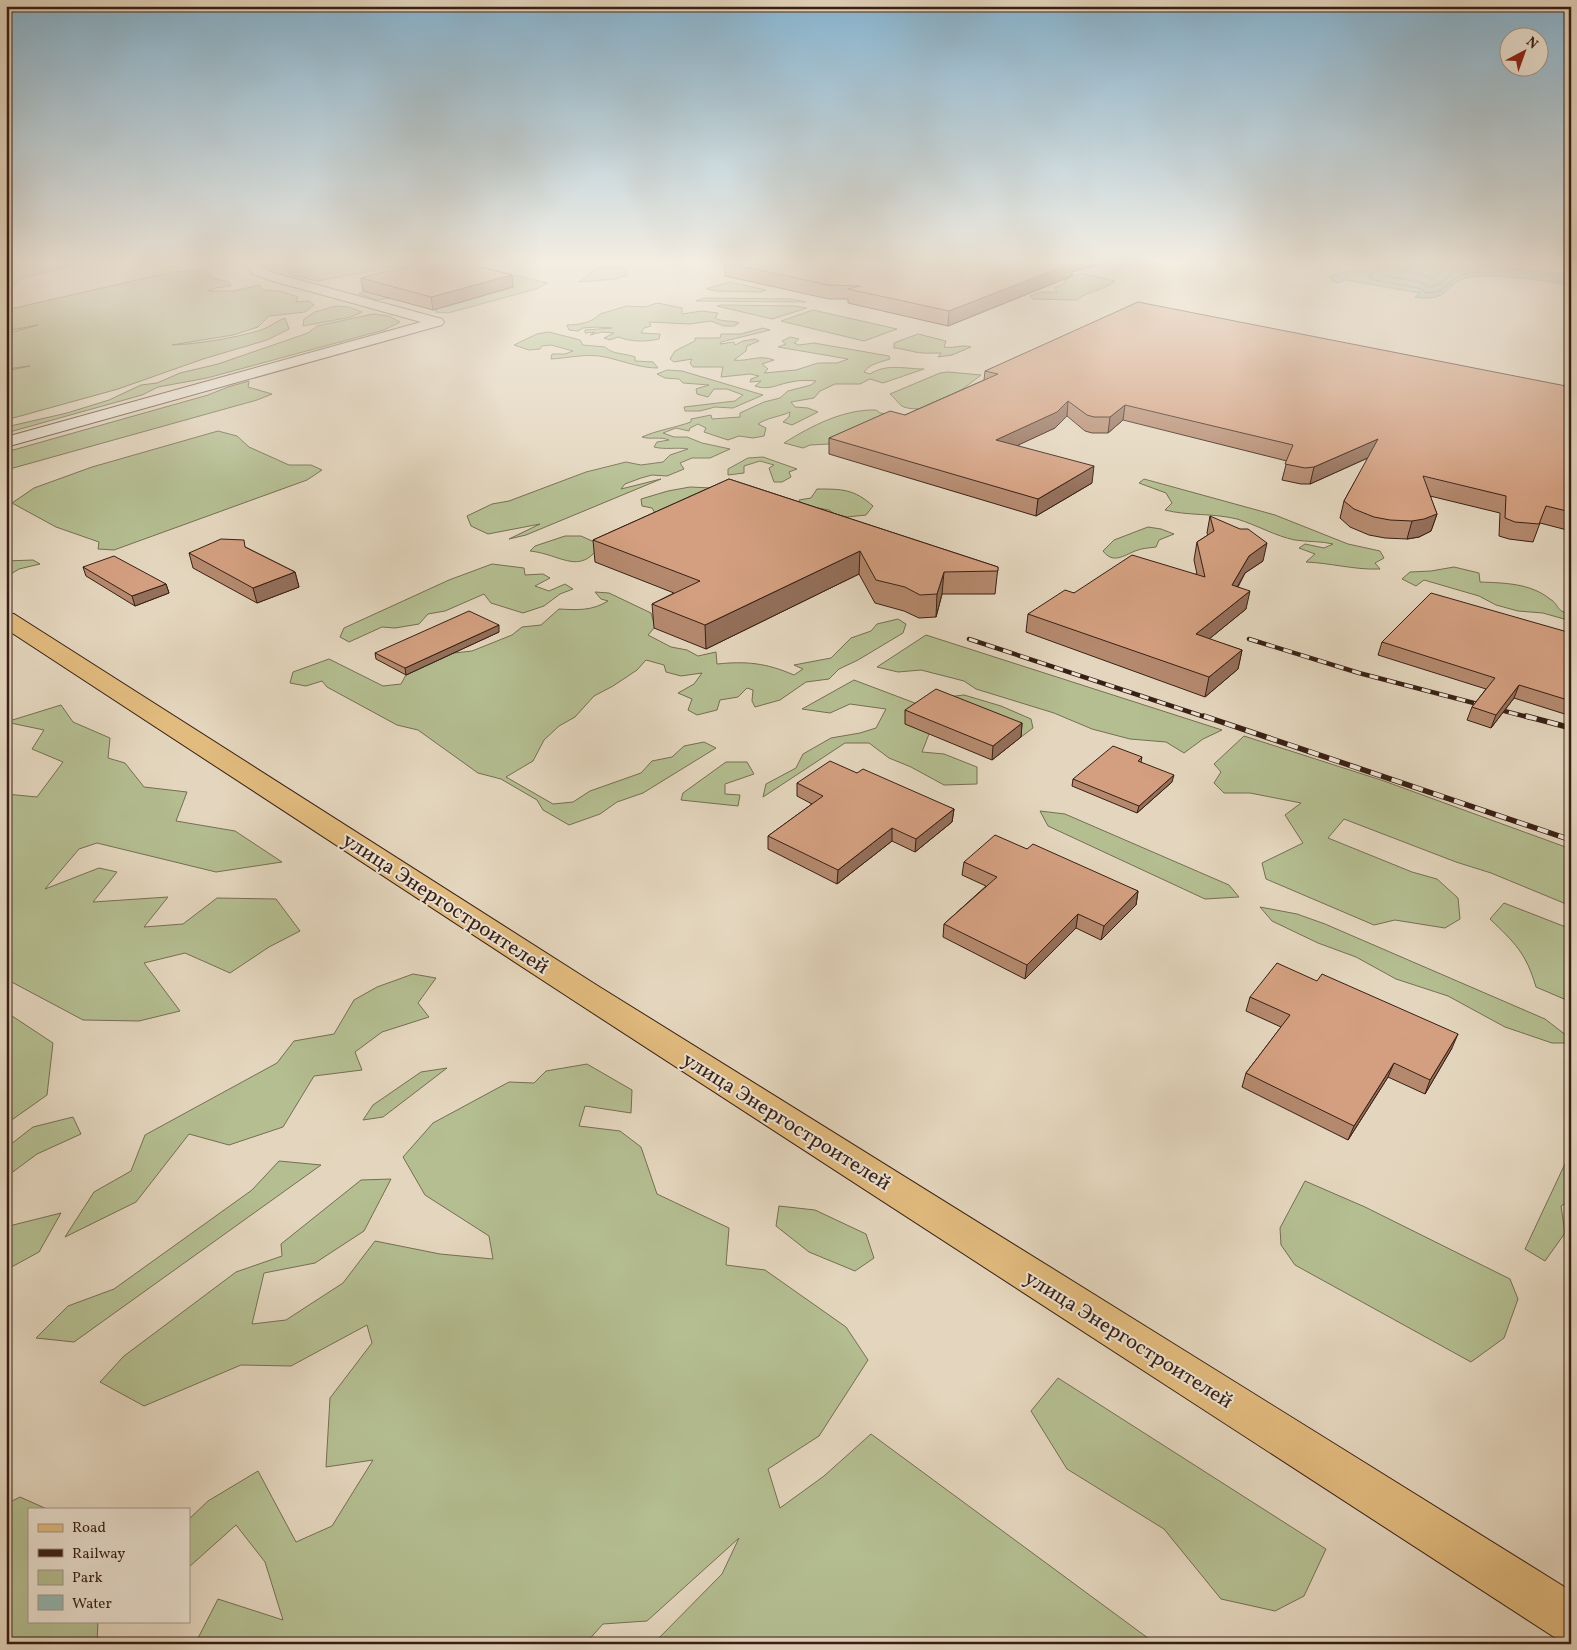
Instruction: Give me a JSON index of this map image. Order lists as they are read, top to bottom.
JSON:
{
  "streets": {
    "main road": ["улица Энергостроителей"]
  },
  "legend": [
    "Road",
    "Railway",
    "Park",
    "Water"
  ],
  "north": "top right"
}
